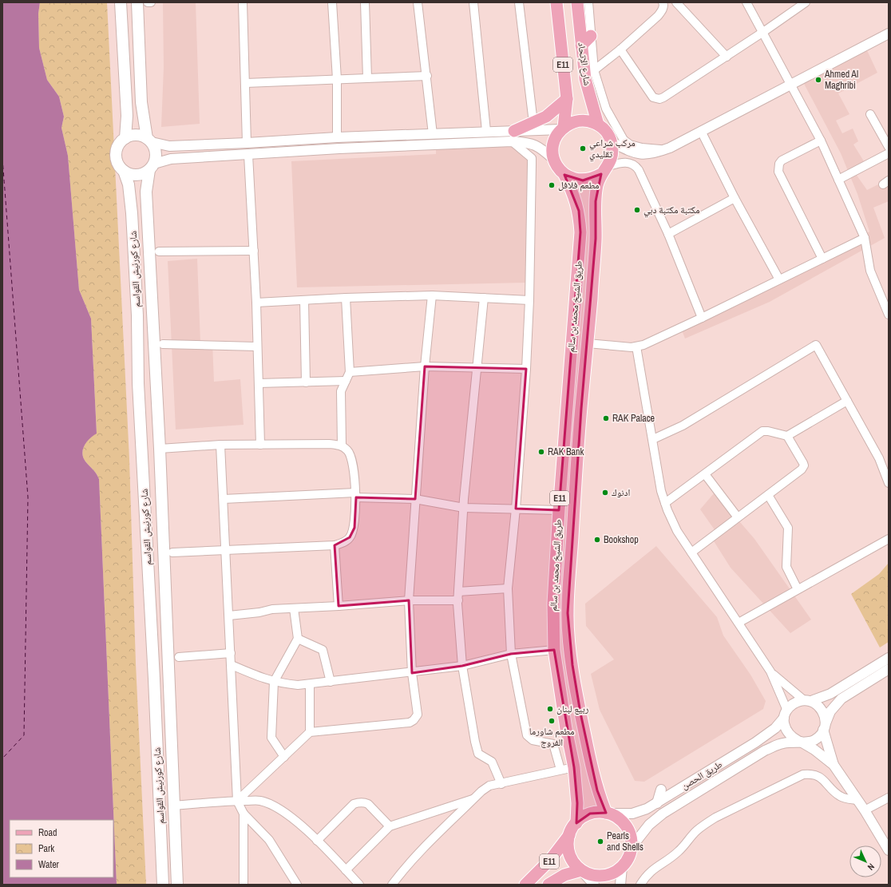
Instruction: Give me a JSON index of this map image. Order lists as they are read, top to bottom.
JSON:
{
  "streets": {
    "main road": [
      "شارع الإتحاد",
      "E11",
      "شارع كورنيش القواسم",
      "طريق الشيخ محمد بن سالم"
    ],
    "street": ["طريق الحصن"]
  },
  "crossings": [
    ["شارع الإتحاد", "E11"],
    ["شارع الإتحاد", "طريق الشيخ محمد بن سالم"],
    ["E11", "طريق الشيخ محمد بن سالم"],
    ["E11", "طريق الحصن"],
    ["طريق الشيخ محمد بن سالم", "طريق الحصن"]
  ],
  "places": [
    "Ahmed Al Maghribi",
    "مركب شراعي تقليدي",
    "مطعم فلافل",
    "مكتبة مكتبة دبي",
    "RAK Palace",
    "RAK Bank",
    "ادنوك",
    "Bookshop",
    "ربيع لبنان",
    "مطعم شاورما الفروج",
    "Pearls and Shells"
  ],
  "legend": ["Road", "Park", "Water"],
  "north": "bottom right"
}
